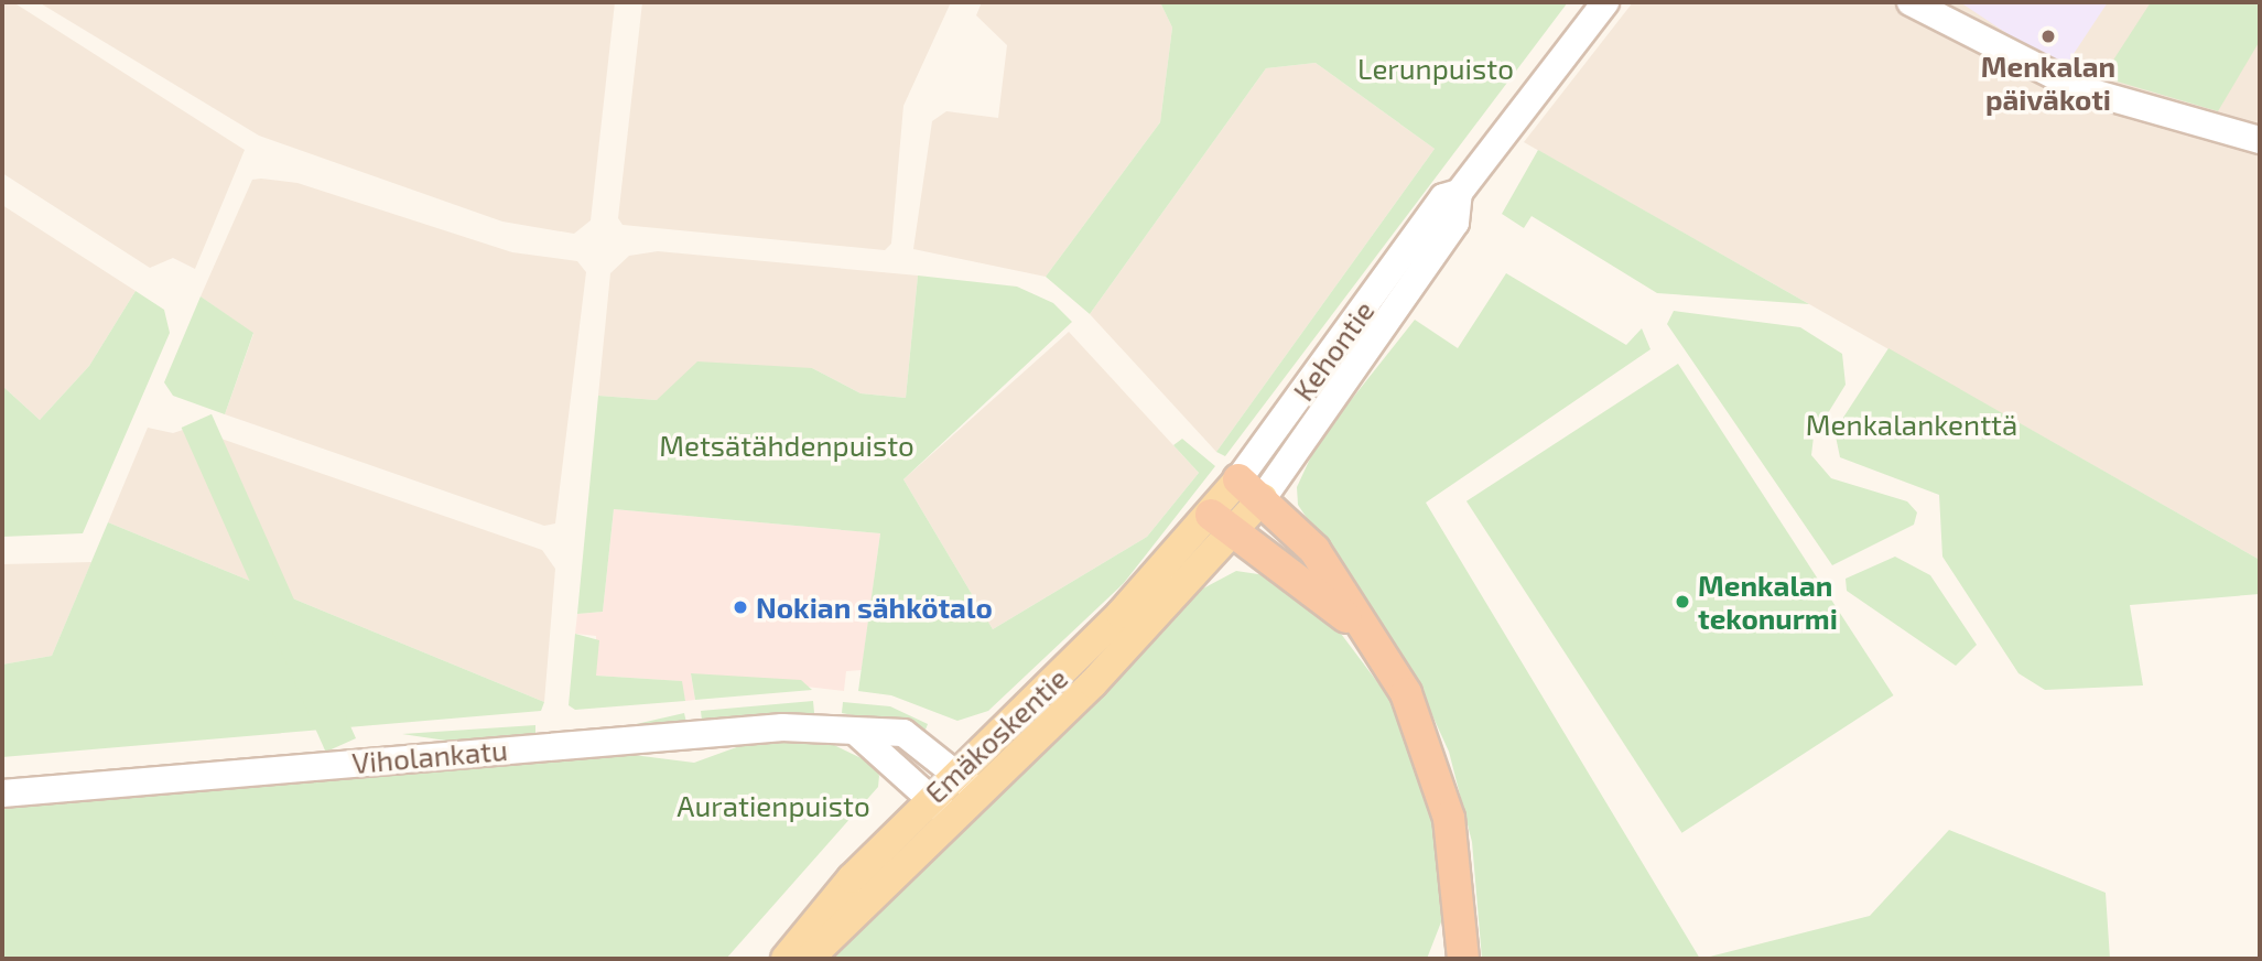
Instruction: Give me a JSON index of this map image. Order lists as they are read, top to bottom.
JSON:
{
  "streets": {
    "main road": ["Kehontie", "Emäkoskentie", "Viholankatu"]
  },
  "crossings": [
    ["Kehontie", "Emäkoskentie"],
    ["Emäkoskentie", "Viholankatu"]
  ],
  "parks": [
    "Lerunpuisto",
    "Menkalankenttä",
    "Metsätähdenpuisto",
    "Auratienpuisto"
  ],
  "places": ["Menkalan päiväkoti", "Menkalan tekonurmi", "Nokian sähkötalo"]
}
